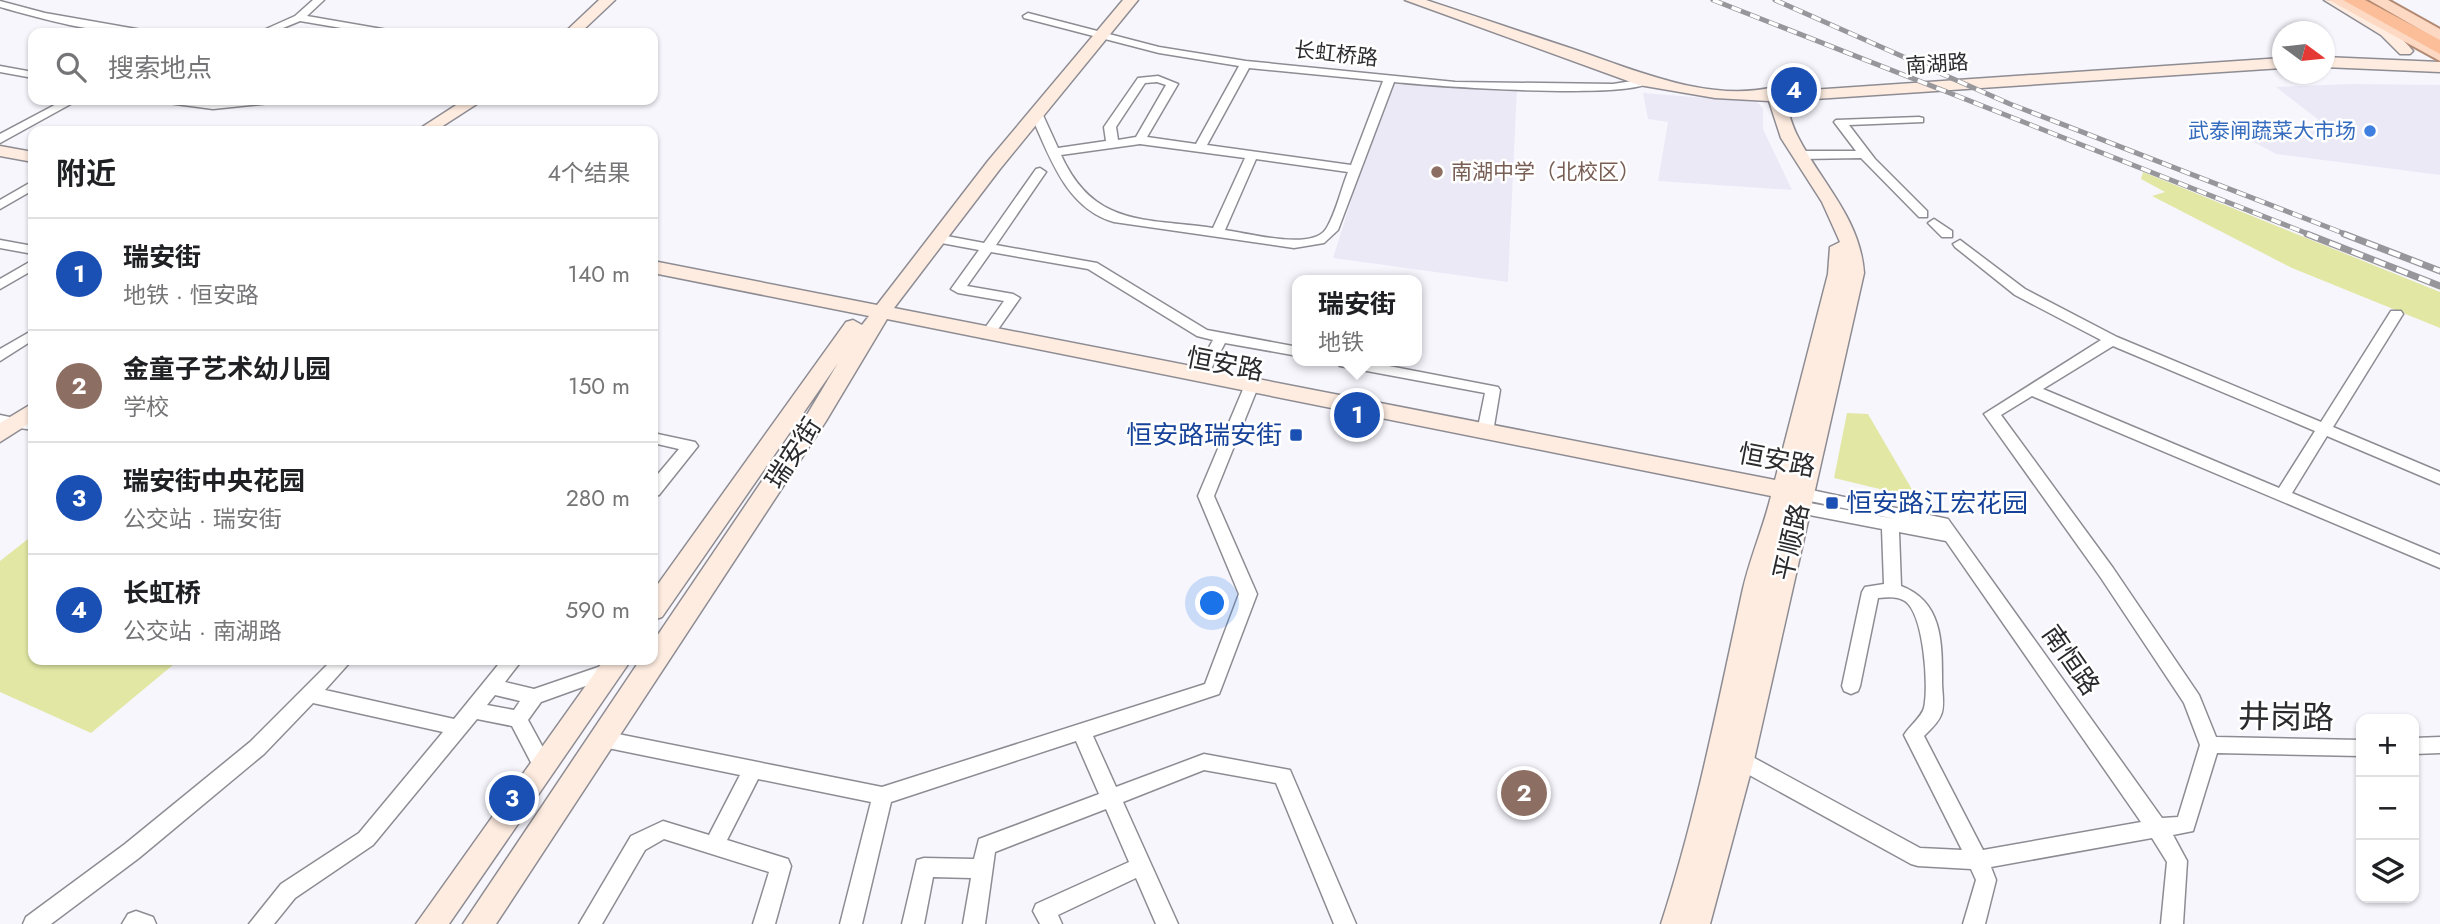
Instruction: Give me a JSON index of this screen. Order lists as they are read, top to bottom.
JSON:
{
  "streets": {
    "main road": [
      "南湖路",
      "恒安路",
      "瑞安街",
      "平顺路"
    ],
    "street": ["长虹桥路", "南恒路", "井岗路"]
  },
  "crossings": [
    ["长虹桥路", "南湖路"],
    ["长虹桥路", "瑞安街"],
    ["南湖路", "平顺路"],
    ["恒安路", "瑞安街"],
    ["恒安路", "平顺路"],
    ["恒安路", "南恒路"]
  ],
  "places": {
    "other": ["武泰闸蔬菜大市场", "南湖中学（北校区）"],
    "transit": ["恒安路瑞安街", "恒安路江宏花园"]
  },
  "north": "right",
  "page": {
    "search": "搜索地点",
    "pins": [
      "4",
      "1",
      "2",
      "3"
    ],
    "heading": ["附近", "4个结果"],
    "list": [
      {
        "mark": "1",
        "name": "瑞安街",
        "note": "地铁 · 恒安路",
        "value": "140 m"
      },
      {
        "mark": "2",
        "name": "金童子艺术幼儿园",
        "note": "学校",
        "value": "150 m"
      },
      {
        "mark": "3",
        "name": "瑞安街中央花园",
        "note": "公交站 · 瑞安街",
        "value": "280 m"
      },
      {
        "mark": "4",
        "name": "长虹桥",
        "note": "公交站 · 南湖路",
        "value": "590 m"
      }
    ],
    "popup": ["瑞安街", "地铁"],
    "map_buttons": ["+", "−"]
  }
}
